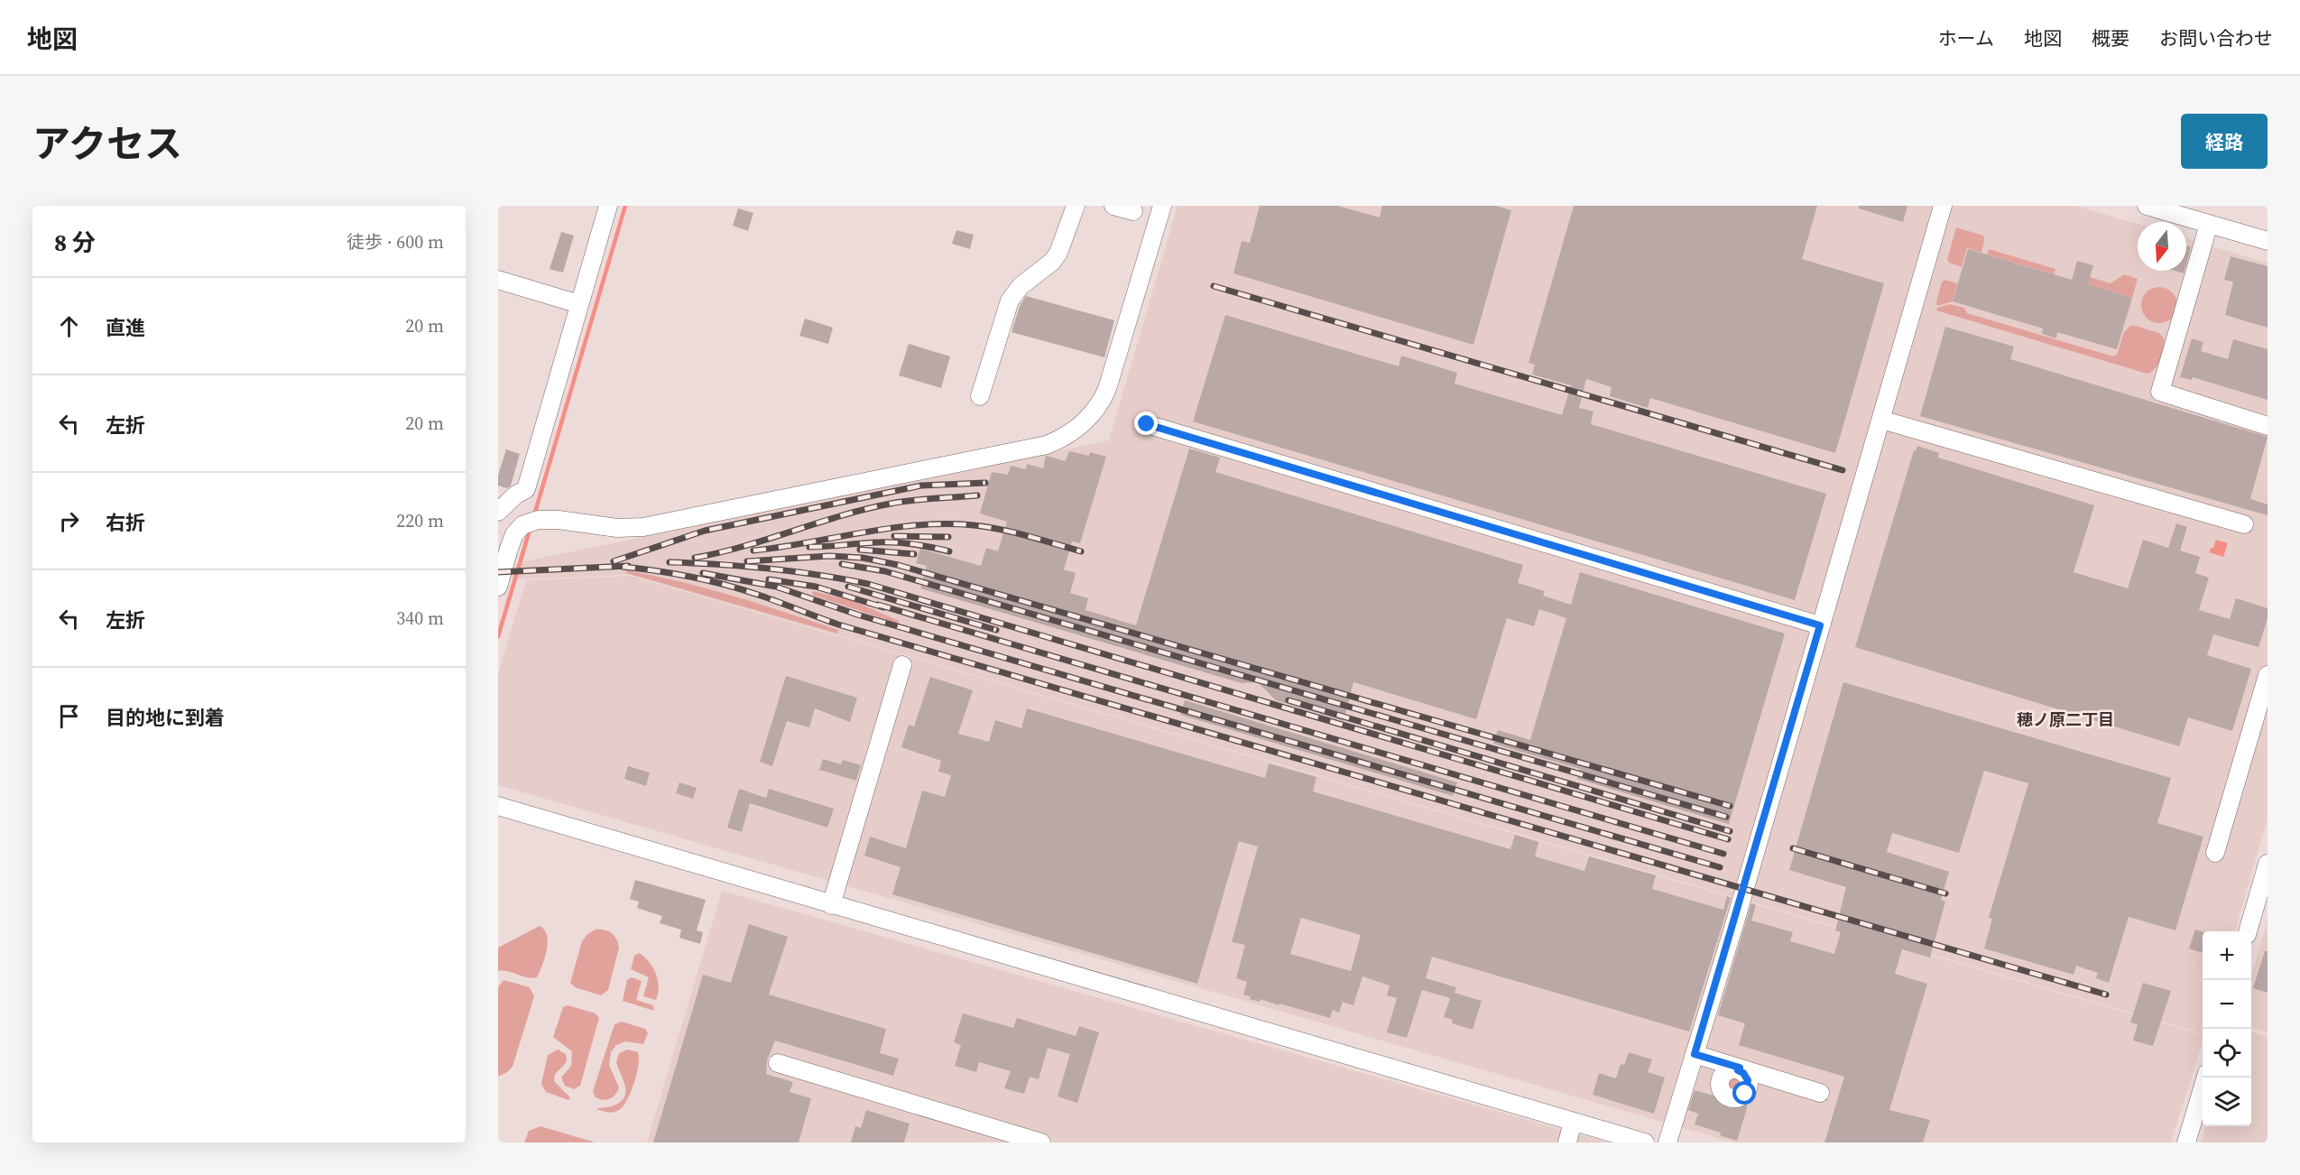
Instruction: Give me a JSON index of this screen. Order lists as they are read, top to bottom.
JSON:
{
  "districts": ["穂ノ原二丁目"],
  "north": "bottom",
  "page": {
    "header": "地図",
    "nav": [
      "ホーム",
      "地図",
      "概要",
      "お問い合わせ"
    ],
    "title": "アクセス",
    "buttons": "経路",
    "heading": ["8 分", "徒歩 · 600 m"],
    "list": [
      ["直進", "20 m"],
      ["左折", "20 m"],
      ["右折", "220 m"],
      ["左折", "340 m"],
      "目的地に到着"
    ],
    "map_buttons": ["+", "−"]
  }
}
